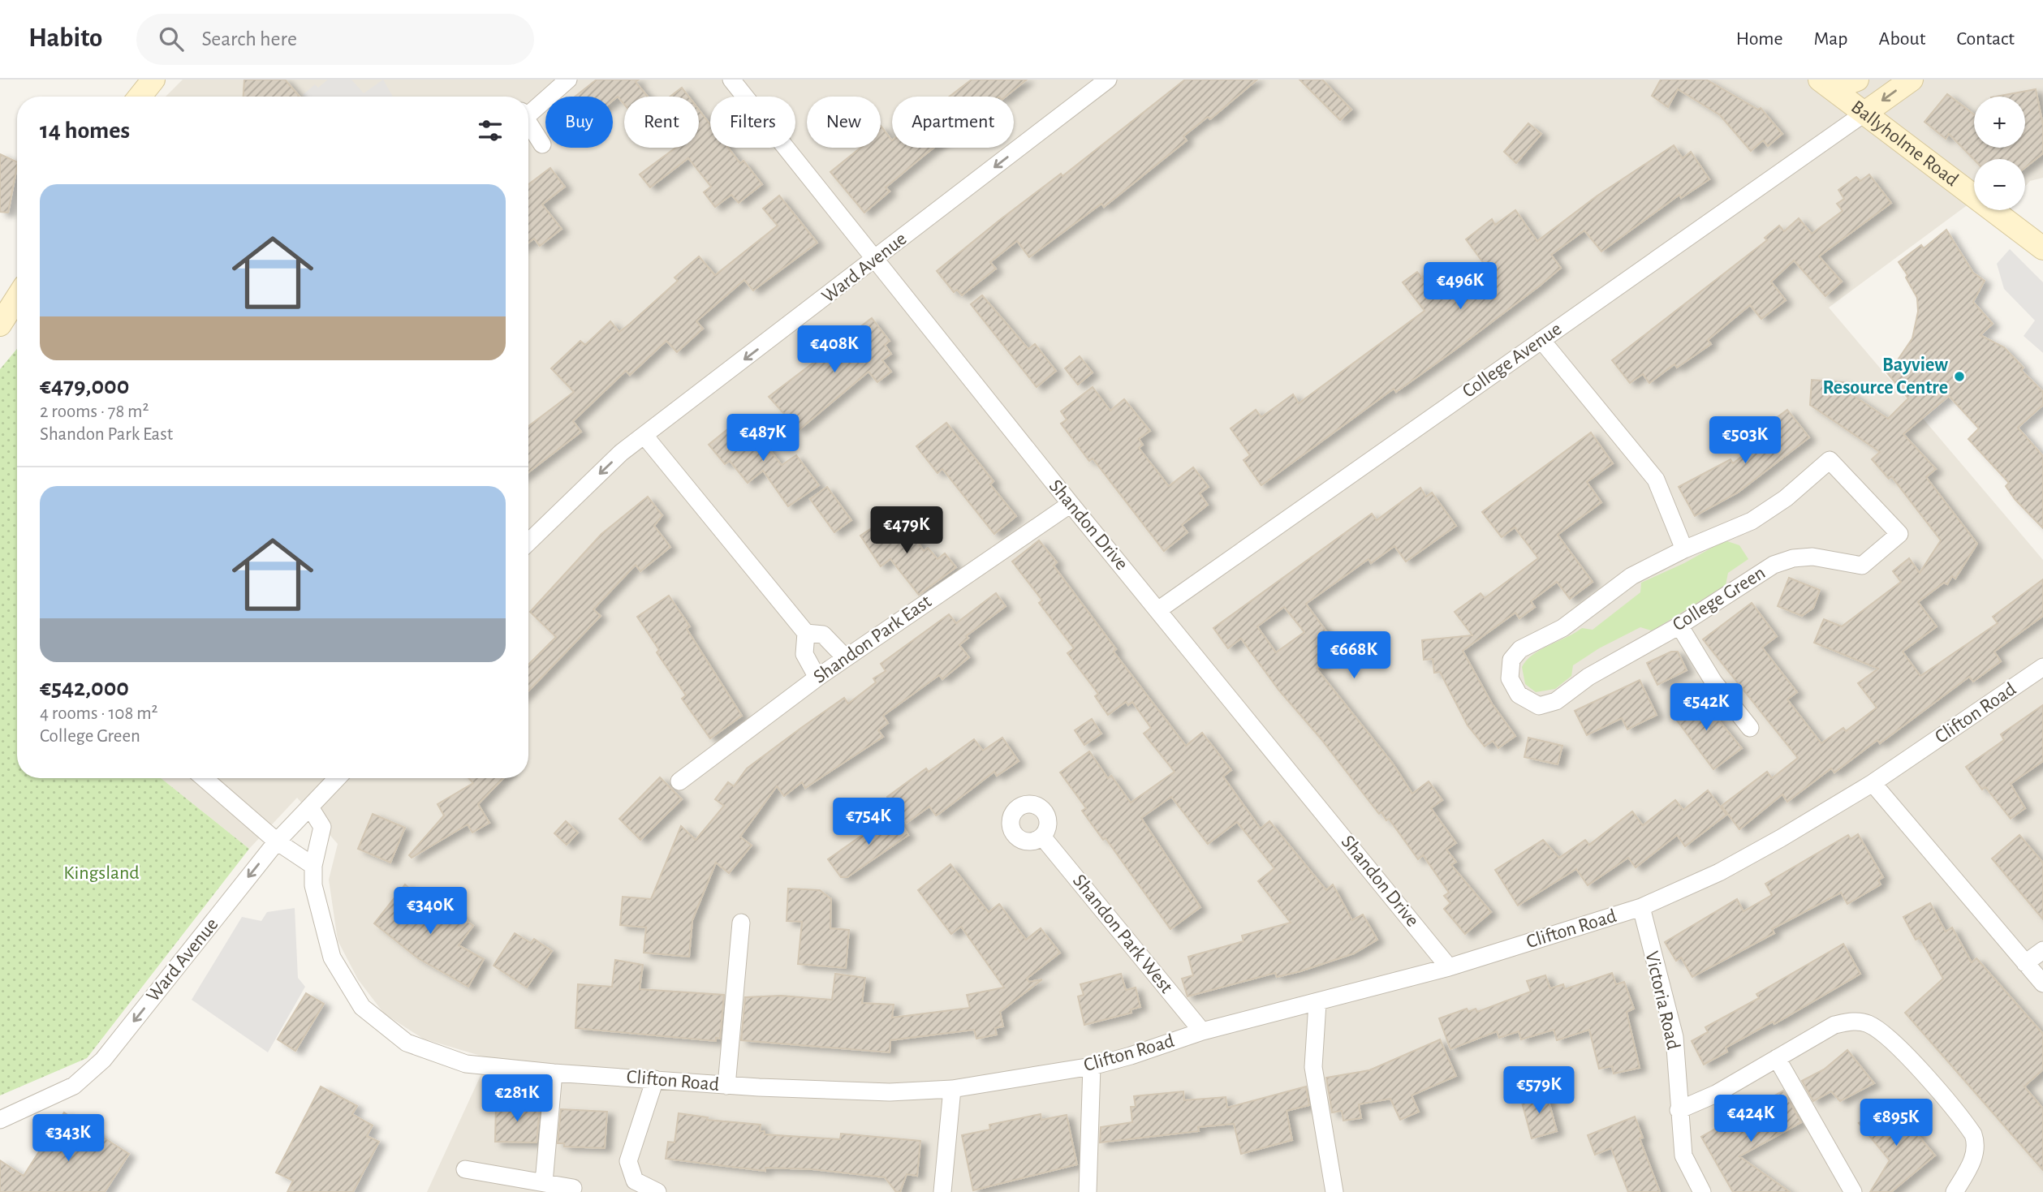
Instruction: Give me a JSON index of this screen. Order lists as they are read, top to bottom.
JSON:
{
  "streets": {
    "main road": ["Ballyholme Road"],
    "street": [
      "Ward Avenue",
      "College Avenue",
      "Shandon Drive",
      "College Green",
      "Shandon Park East",
      "Clifton Road",
      "Shandon Park West",
      "Victoria Road"
    ]
  },
  "crossings": [
    ["Ballyholme Road", "College Avenue"],
    ["Ward Avenue", "Shandon Drive"],
    ["Ward Avenue", "Clifton Road"],
    ["College Avenue", "Shandon Drive"],
    ["Shandon Drive", "Shandon Park East"],
    ["Shandon Drive", "Clifton Road"],
    ["Clifton Road", "Shandon Park West"],
    ["Clifton Road", "Victoria Road"]
  ],
  "one_way": ["Ward Avenue"],
  "parks": ["Kingsland"],
  "places": ["Bayview Resource Centre"],
  "page": {
    "header": "Habito",
    "search": "Search here",
    "nav": [
      "Home",
      "Map",
      "About",
      "Contact"
    ],
    "map_buttons": ["+", "−"],
    "chip": [
      "Buy",
      "Rent",
      "Filters",
      "New",
      "Apartment"
    ],
    "heading": "14 homes",
    "list": [
      {
        "name": "€479,000",
        "note": "2 rooms · 78 m² · Shandon Park East"
      },
      {
        "name": "€542,000",
        "note": "4 rooms · 108 m² · College Green"
      }
    ],
    "price": [
      "€496K",
      "€408K",
      "€487K",
      "€503K",
      "€479K",
      "€668K",
      "€542K",
      "€754K",
      "€340K",
      "€579K",
      "€281K",
      "€424K",
      "€895K",
      "€343K"
    ]
  }
}
